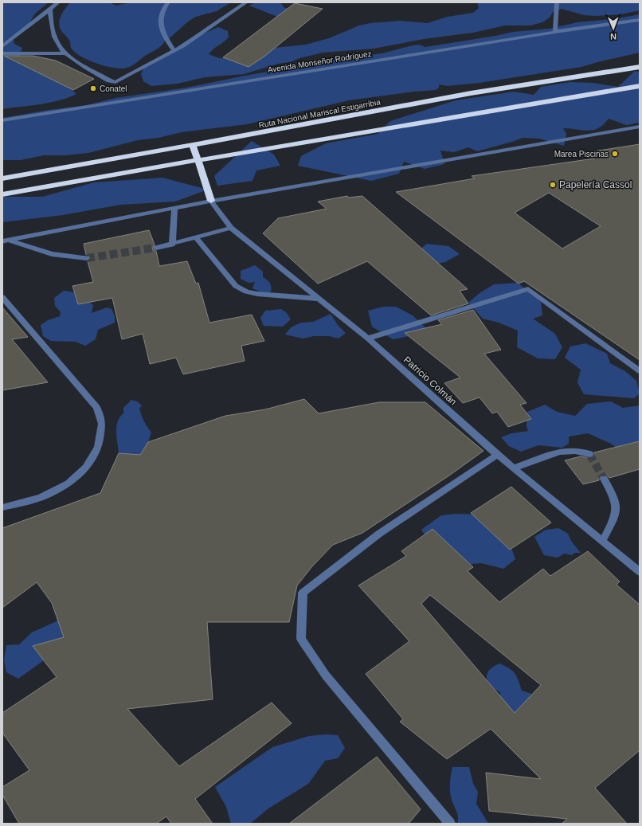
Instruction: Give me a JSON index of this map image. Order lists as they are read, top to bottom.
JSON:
{
  "streets": {
    "highway": ["Ruta Nacional Mariscal Estigarribia"],
    "street": ["Avenida Monseñor Rodríguez", "Patricio Colmán"]
  },
  "places": ["Conatel", "Marea Piscinas", "Papelería Cassol"],
  "north": "bottom"
}
